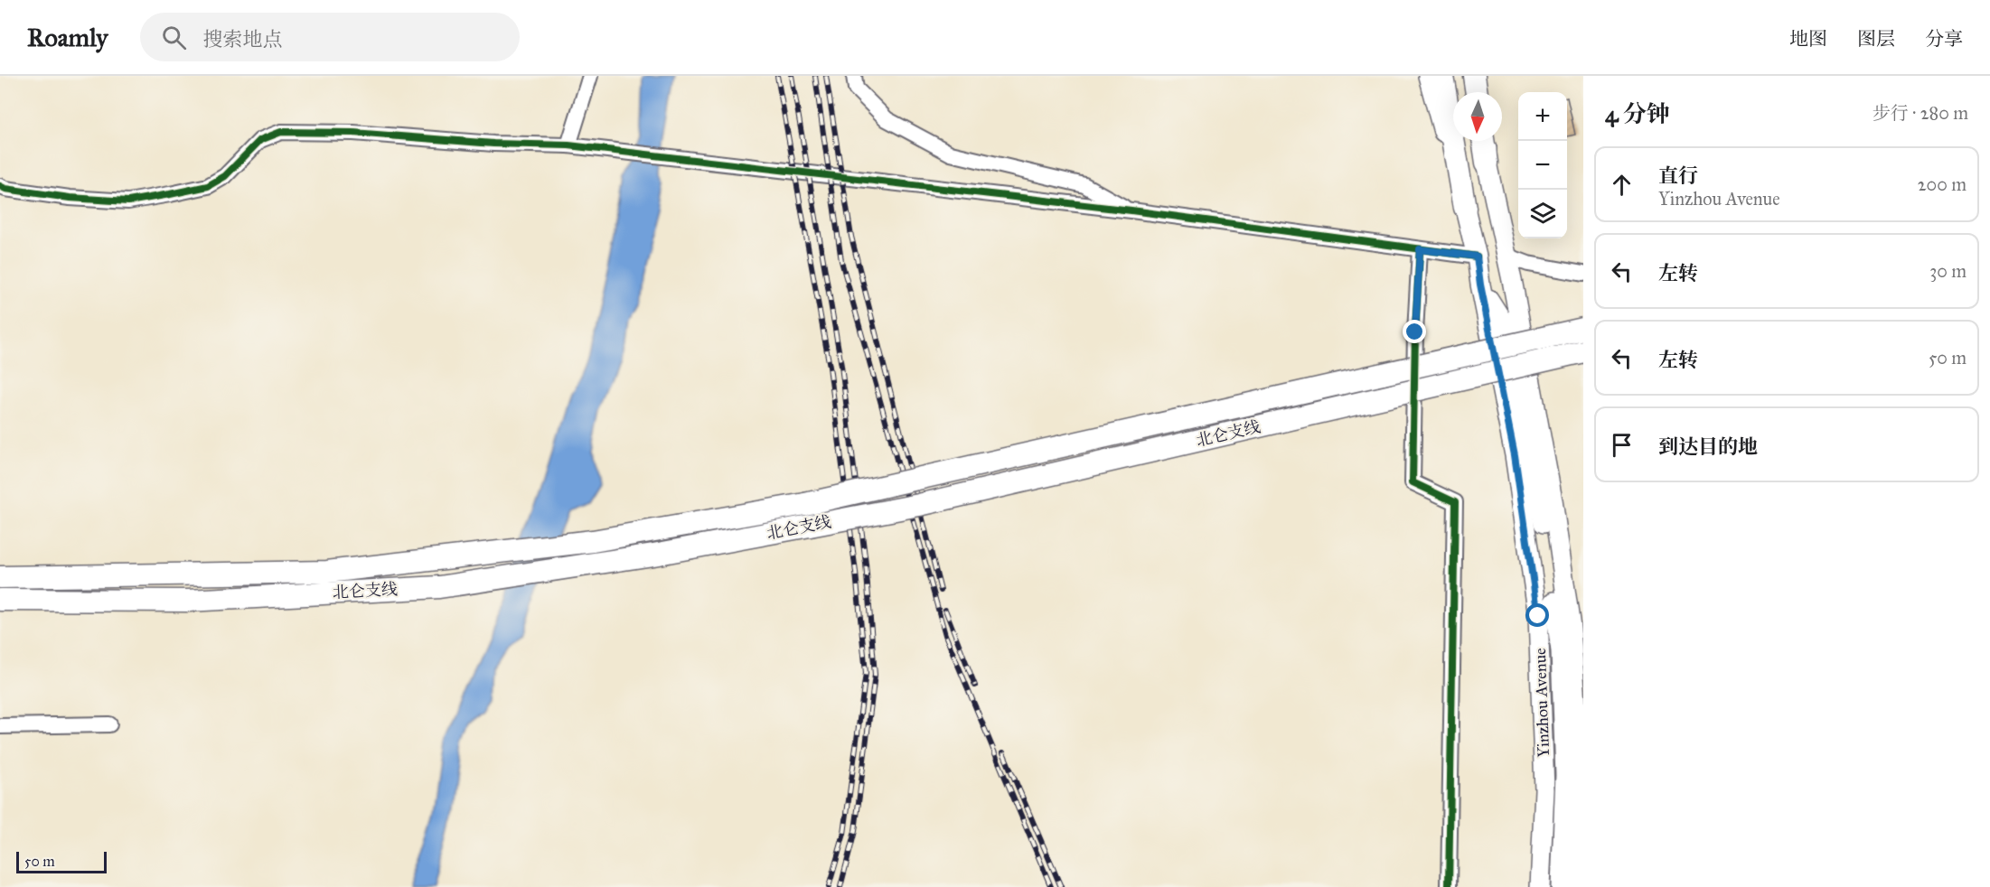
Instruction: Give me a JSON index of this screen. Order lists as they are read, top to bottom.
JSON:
{
  "streets": {
    "highway": ["北仑支线", "Yinzhou Avenue"]
  },
  "scale_bar": "50 m",
  "north": "bottom",
  "page": {
    "header": "Roamly",
    "search": "搜索地点",
    "nav": ["地图", "图层", "分享"],
    "heading": ["4 分钟", "步行 · 280 m"],
    "map_buttons": ["+", "−"],
    "list": [
      ["直行", "Yinzhou Avenue", "200 m"],
      ["左转", "30 m"],
      ["左转", "50 m"],
      "到达目的地"
    ],
    "scale": "50 m"
  }
}
